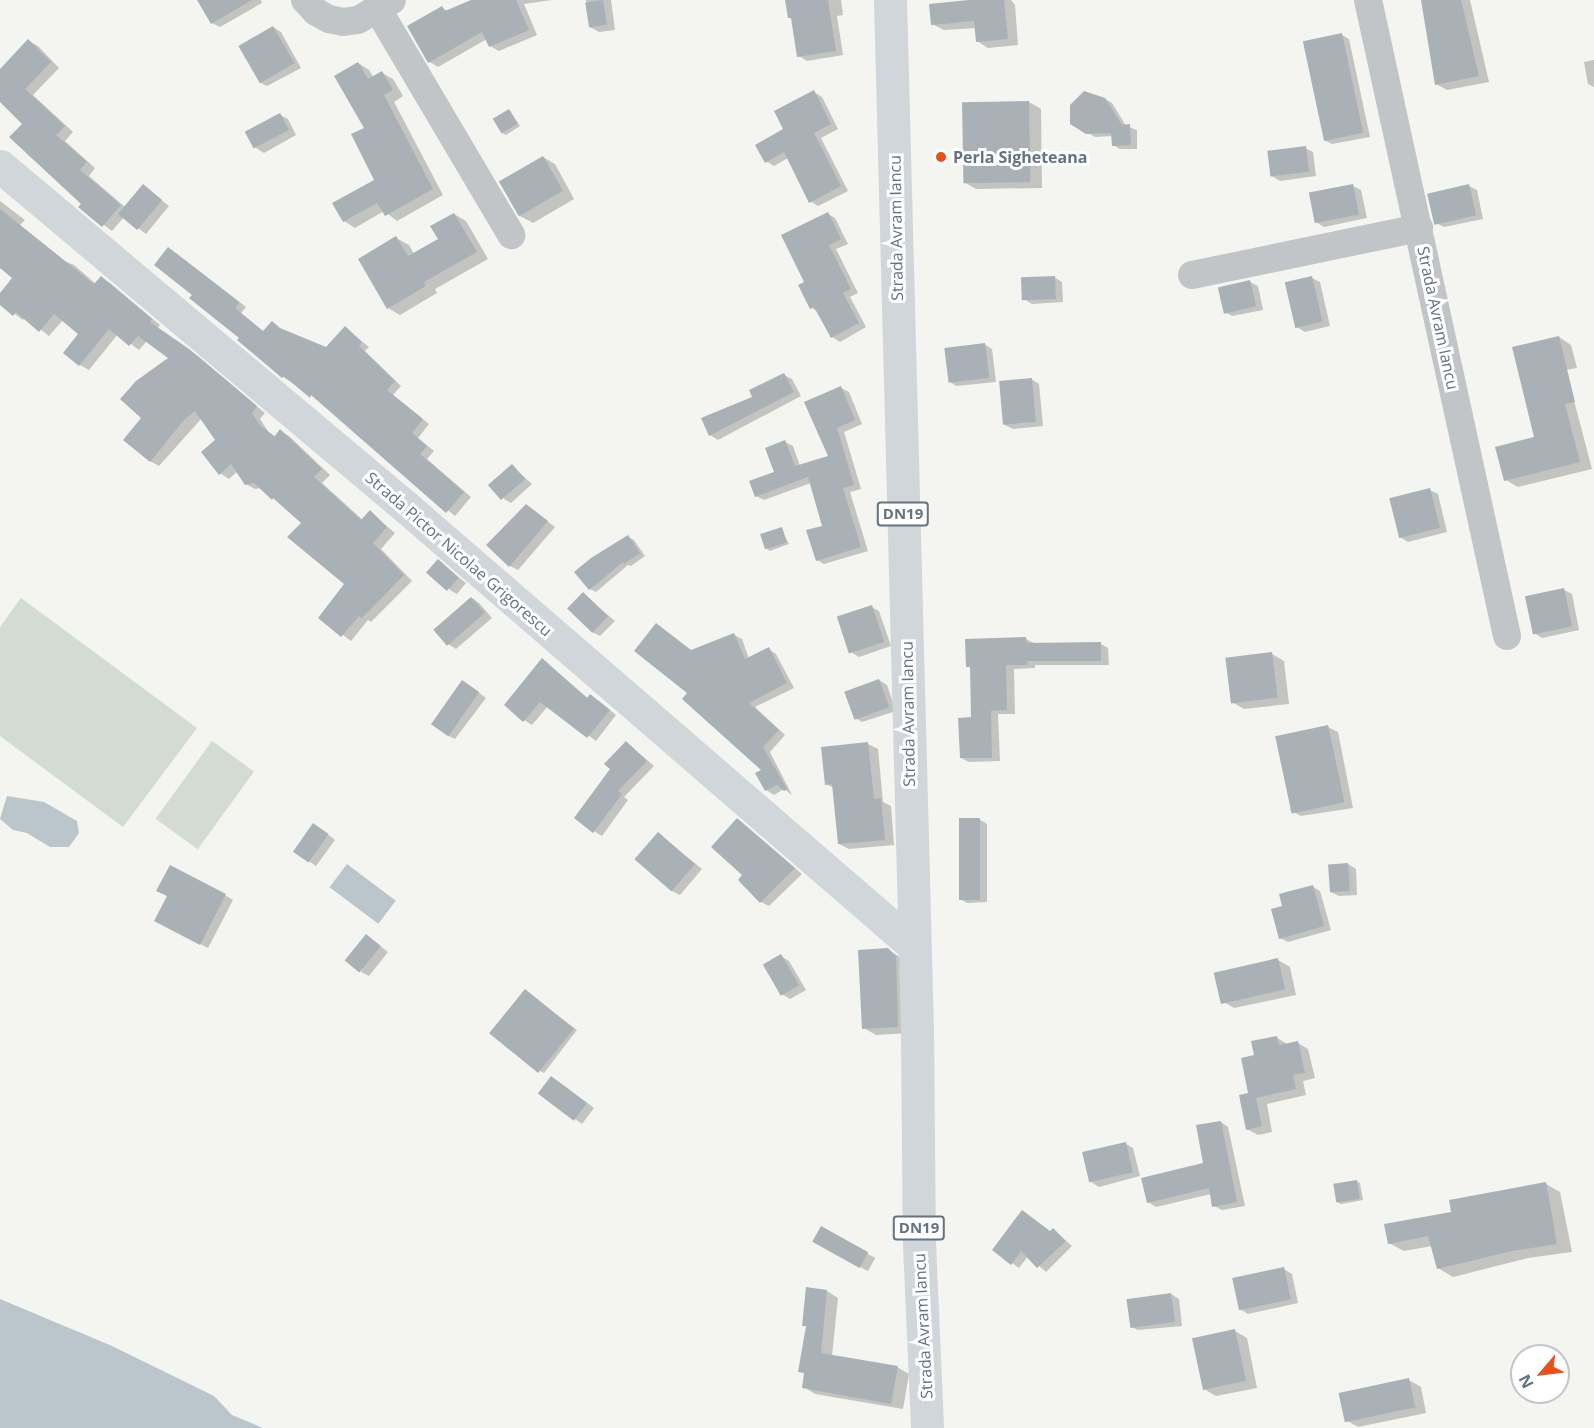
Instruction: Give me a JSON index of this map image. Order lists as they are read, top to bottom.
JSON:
{
  "streets": {
    "main road": ["Strada Avram Iancu", "DN19", "Strada Pictor Nicolae Grigorescu"]
  },
  "crossings": [
    ["Strada Avram Iancu", "Strada Pictor Nicolae Grigorescu"]
  ],
  "places": ["Perla Sigheteana"],
  "north": "bottom left"
}
